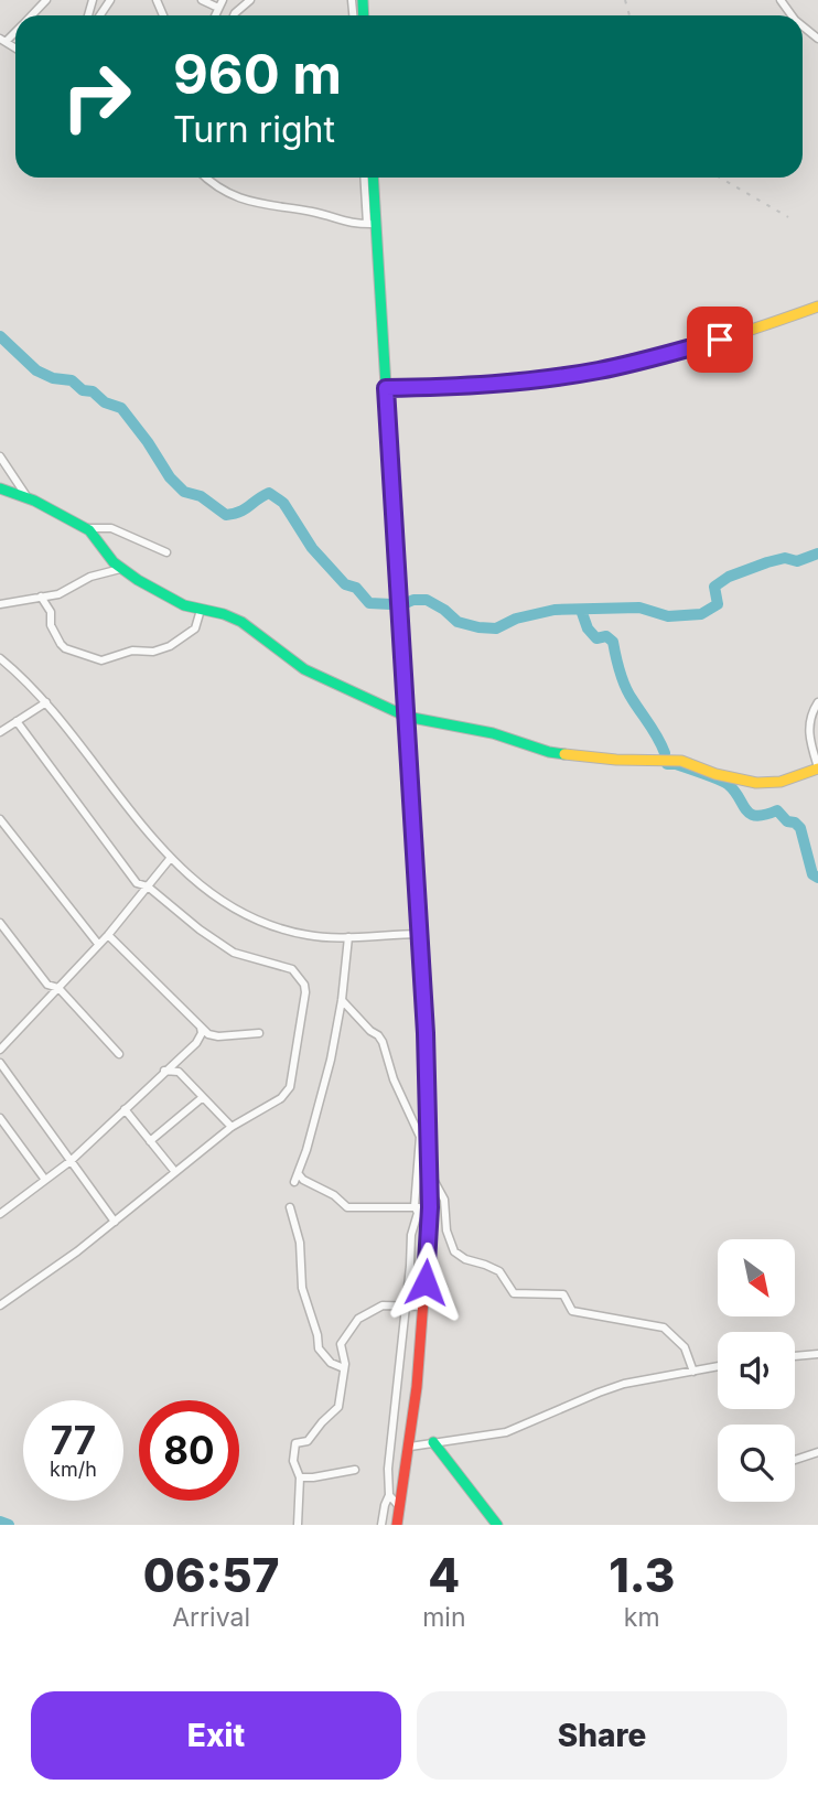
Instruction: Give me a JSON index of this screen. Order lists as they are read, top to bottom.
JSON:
{
  "north": "bottom right",
  "page": {
    "turn": ["960 m", "Turn right"],
    "speed": "77 km/h",
    "limit": "80",
    "eta": [
      "06:57",
      "Arrival",
      "4",
      "min",
      "1.3",
      "km"
    ],
    "buttons": ["Exit", "Share"]
  }
}
